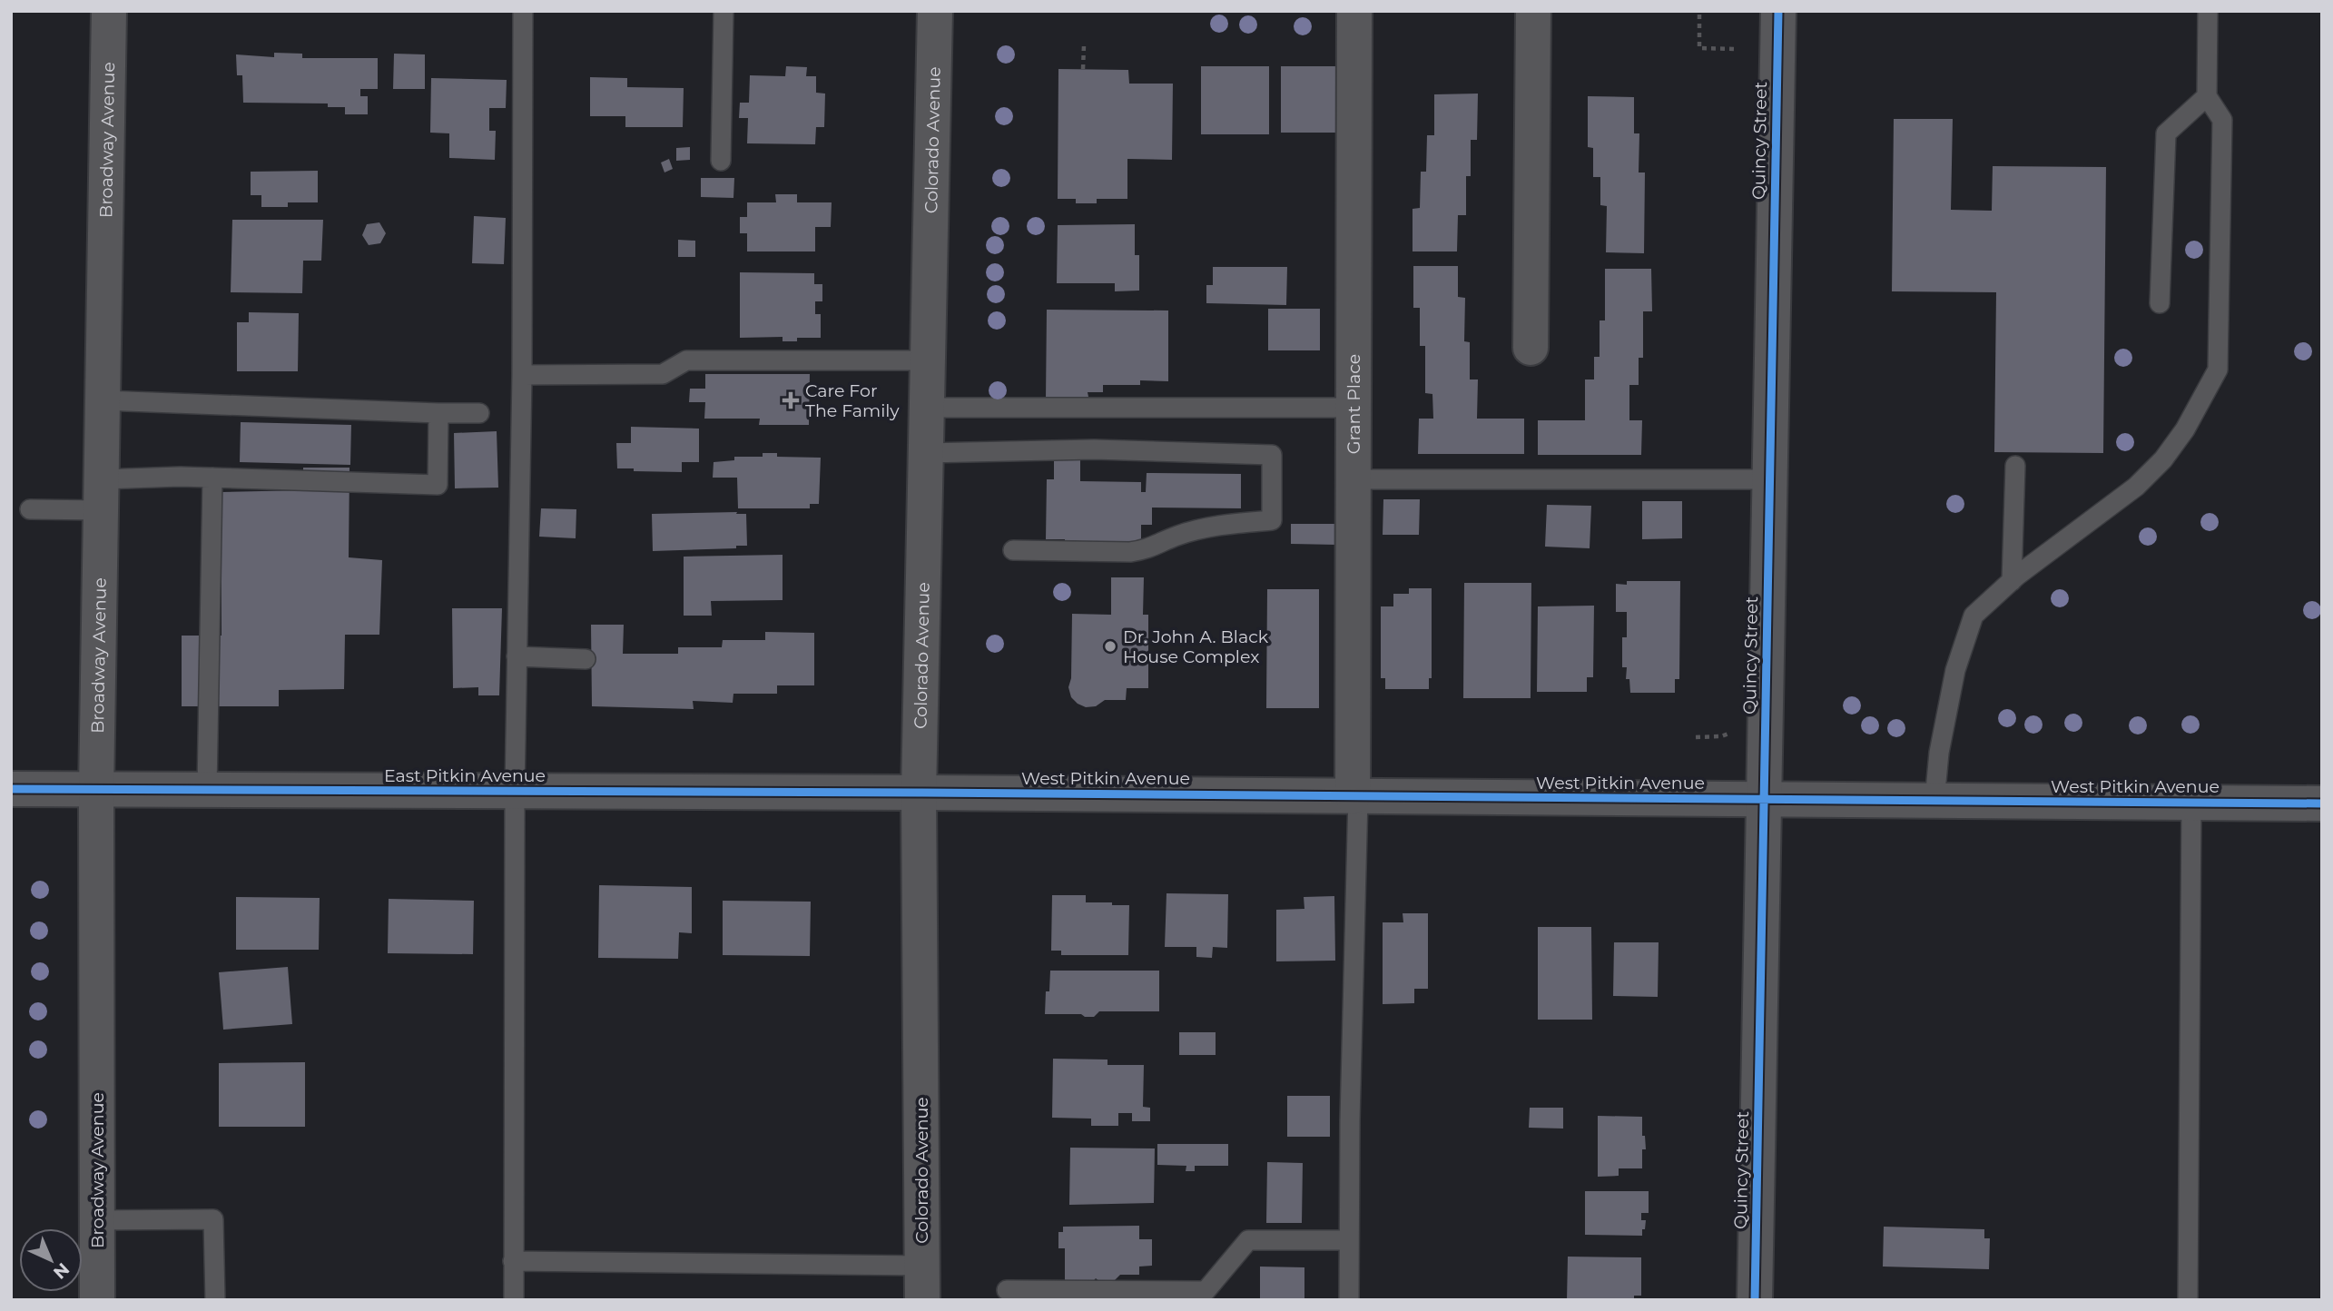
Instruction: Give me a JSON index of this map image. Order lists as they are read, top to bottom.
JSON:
{
  "streets": {
    "street": [
      "Broadway Avenue",
      "Colorado Avenue",
      "Quincy Street",
      "Grant Place",
      "East Pitkin Avenue",
      "West Pitkin Avenue"
    ]
  },
  "crossings": [
    ["Broadway Avenue", "East Pitkin Avenue"],
    ["Colorado Avenue", "East Pitkin Avenue"],
    ["Colorado Avenue", "West Pitkin Avenue"],
    ["Quincy Street", "West Pitkin Avenue"],
    ["Grant Place", "West Pitkin Avenue"],
    ["East Pitkin Avenue", "West Pitkin Avenue"]
  ],
  "places": {
    "health": ["Care For The Family"],
    "other": ["Dr. John A. Black House Complex"]
  },
  "north": "bottom right"
}
